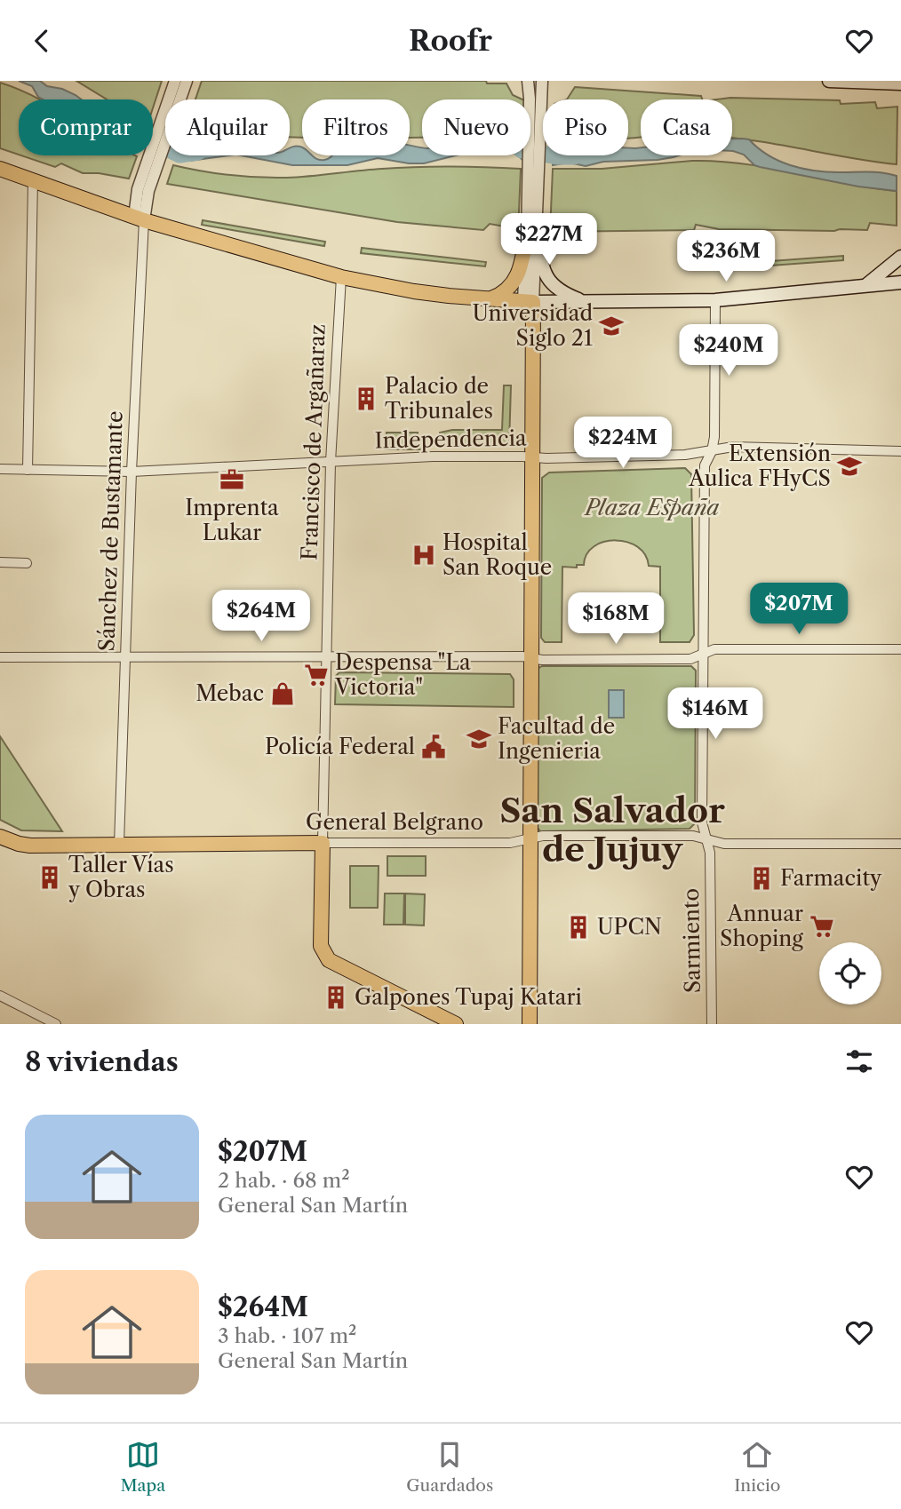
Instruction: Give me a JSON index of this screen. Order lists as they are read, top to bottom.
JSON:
{
  "streets": {
    "main road": ["Francisco de Argañaraz", "General Belgrano"],
    "street": ["Independencia", "Sánchez de Bustamante", "Sarmiento"]
  },
  "crossings": [
    ["Independencia", "Francisco de Argañaraz"],
    ["Independencia", "Sánchez de Bustamante"],
    ["Independencia", "Sarmiento"],
    ["Francisco de Argañaraz", "General Belgrano"],
    ["Sánchez de Bustamante", "General Belgrano"],
    ["General Belgrano", "Sarmiento"]
  ],
  "districts": ["San Salvador de Jujuy"],
  "parks": ["Plaza España"],
  "places": {
    "school or university": ["Universidad Siglo 21", "Extensión Aulica FHyCS", "Facultad de Ingenieria"],
    "building": [
      "Palacio de Tribunales",
      "Taller Vías y Obras",
      "Farmacity",
      "UPCN",
      "Galpones Tupaj Katari"
    ],
    "office": ["Imprenta Lukar"],
    "hospital": ["Hospital San Roque"],
    "supermarket": ["Despensa \"La Victoria\"", "Annuar Shoping"],
    "shop": ["Mebac"],
    "public building": ["Policía Federal"]
  },
  "page": {
    "header": "Roofr",
    "chip": [
      "Comprar",
      "Alquilar",
      "Filtros",
      "Nuevo",
      "Piso",
      "Casa"
    ],
    "price": [
      "$227M",
      "$236M",
      "$240M",
      "$224M",
      "$207M",
      "$264M",
      "$168M",
      "$146M"
    ],
    "heading": "8 viviendas",
    "list": [
      {
        "name": "$207M",
        "note": "2 hab. · 68 m² · General San Martín"
      },
      {
        "name": "$264M",
        "note": "3 hab. · 107 m² · General San Martín"
      }
    ],
    "tabs": ["Mapa", "Guardados", "Inicio"]
  }
}
